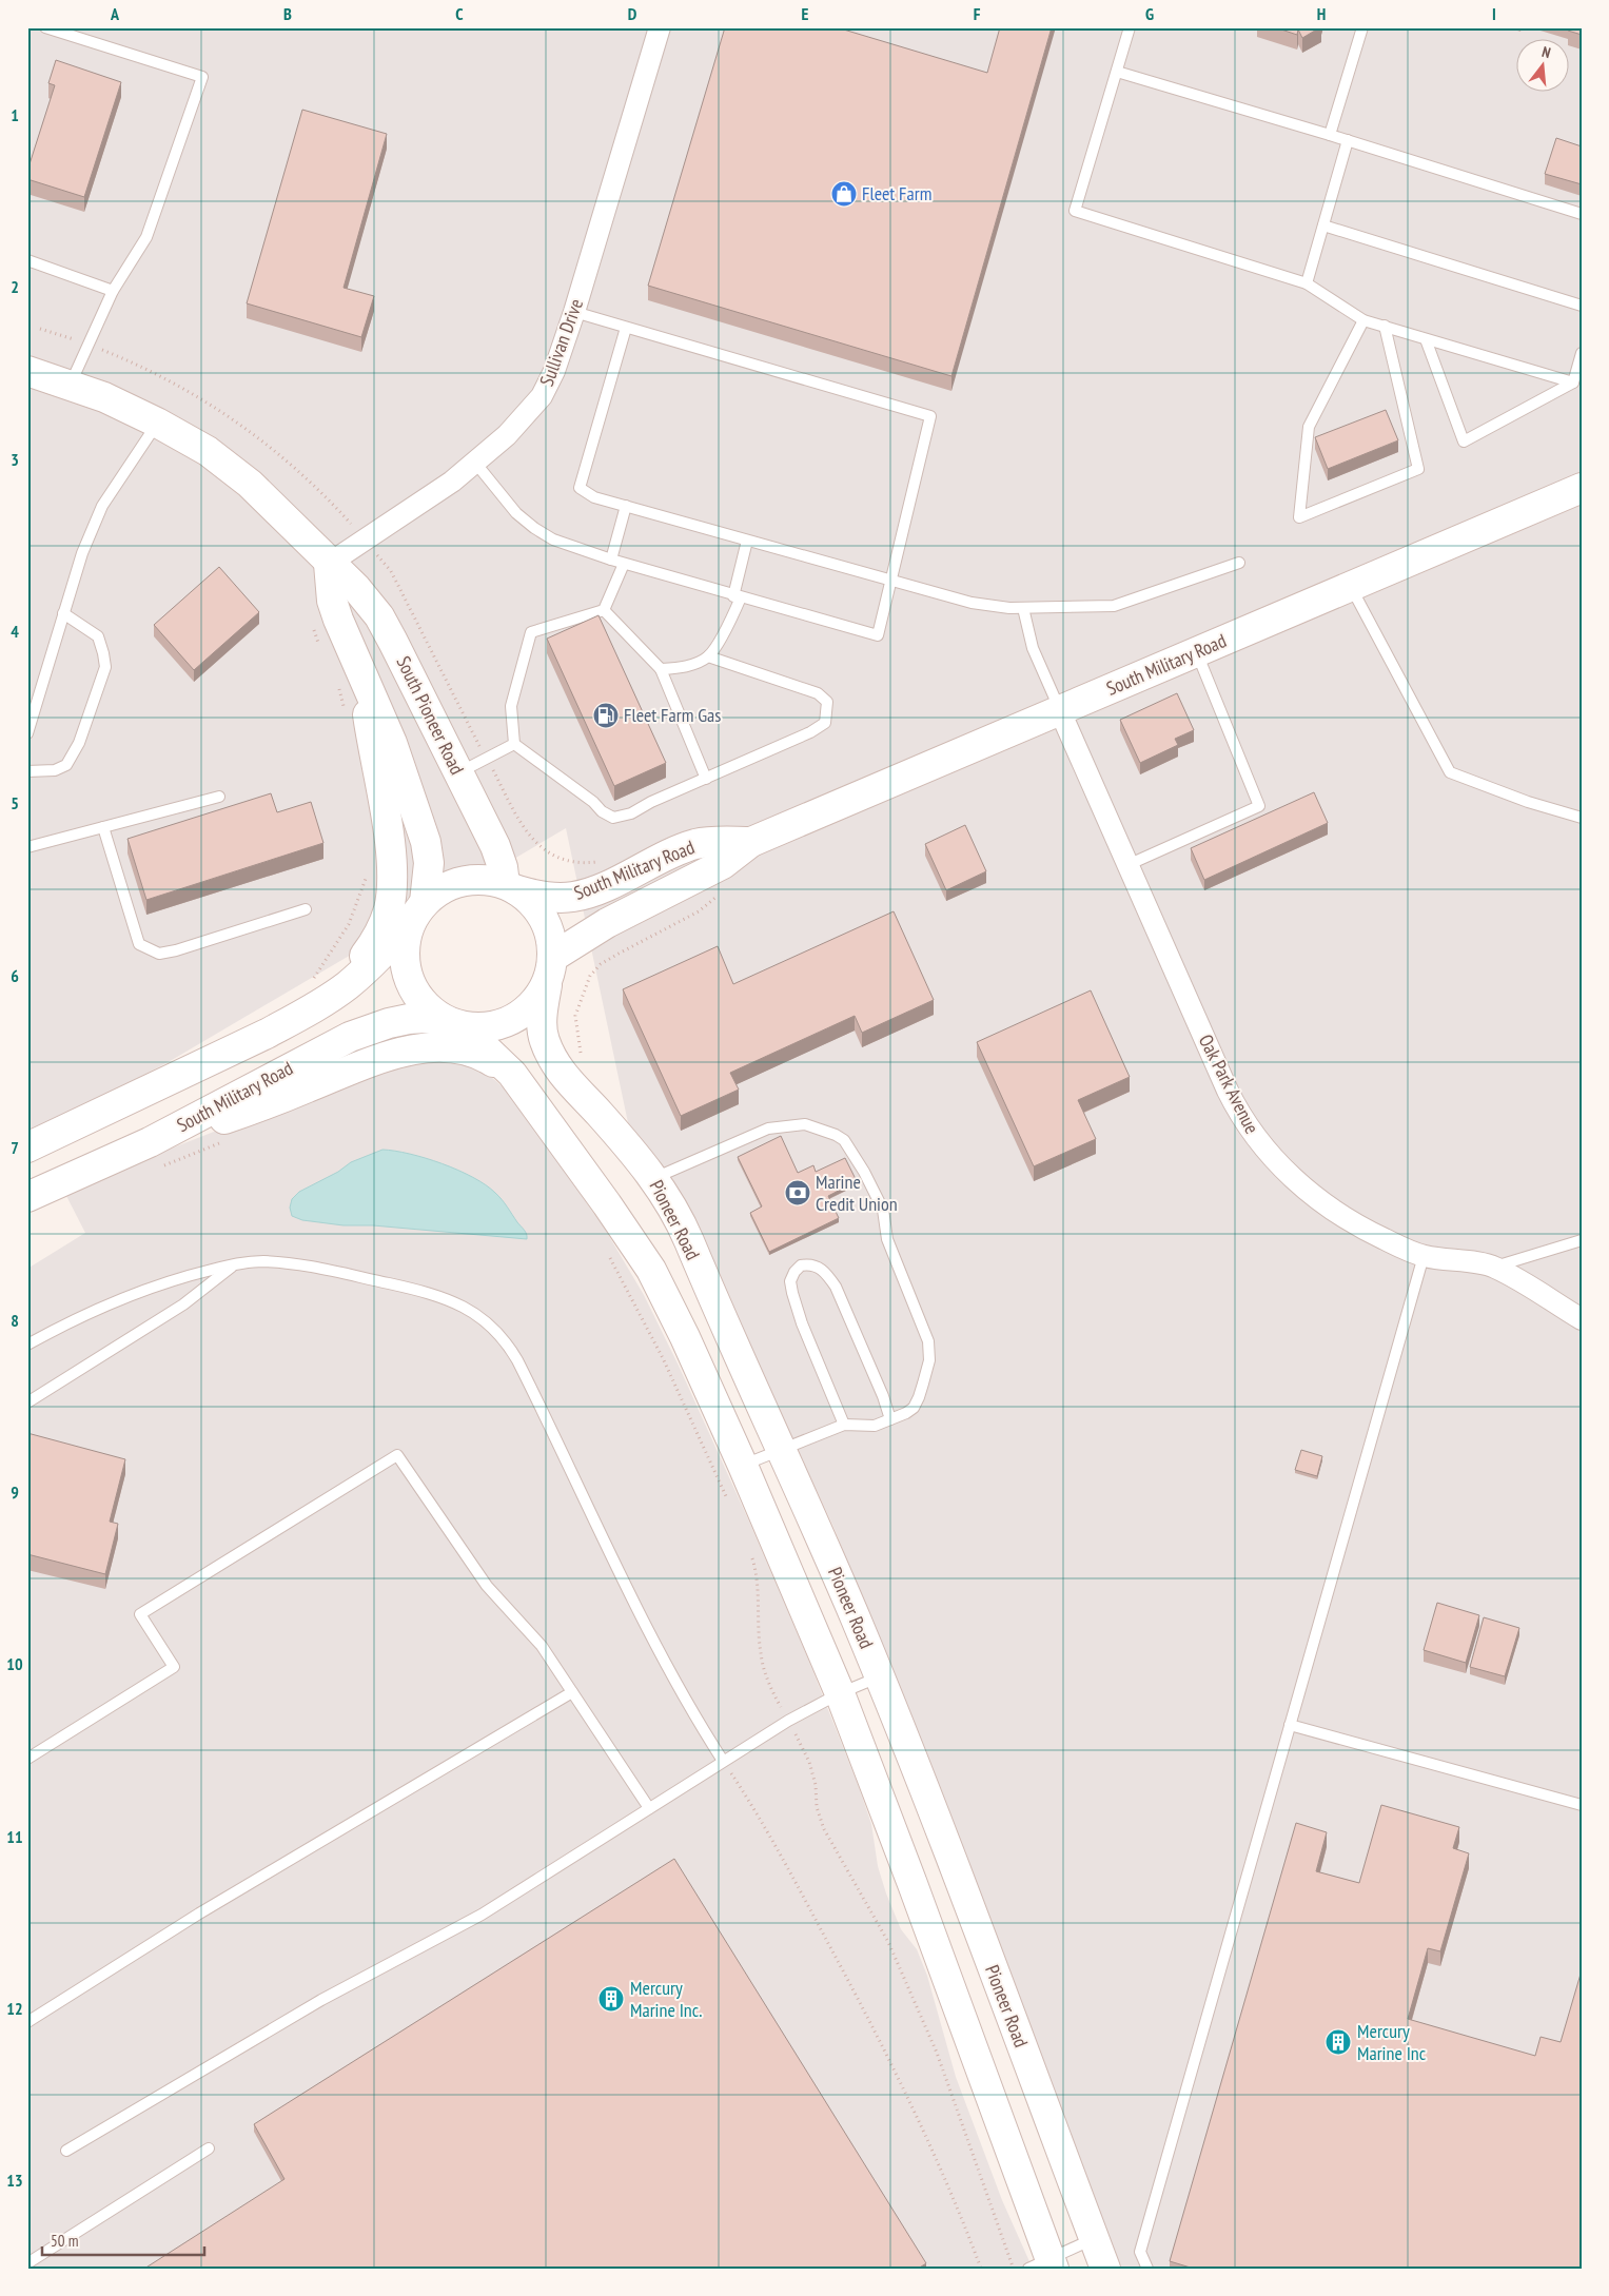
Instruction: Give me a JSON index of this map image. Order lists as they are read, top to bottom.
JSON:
{
  "streets": {
    "main road": ["South Military Road", "South Pioneer Road", "Pioneer Road"],
    "street": ["Sullivan Drive", "Oak Park Avenue"]
  },
  "crossings": [
    ["Sullivan Drive", "South Pioneer Road"],
    ["South Military Road", "South Pioneer Road"],
    ["South Military Road", "Oak Park Avenue"],
    ["South Military Road", "Pioneer Road"],
    ["South Pioneer Road", "Pioneer Road"]
  ],
  "places": {
    "shop": ["Fleet Farm"],
    "fuel station": ["Fleet Farm Gas"],
    "bank": ["Marine Credit Union"],
    "building": ["Mercury Marine Inc.", "Mercury Marine Inc"]
  },
  "scale_bar": "50 m",
  "north": "top",
  "grid": {
    "columns": [
      "A",
      "B",
      "C",
      "D",
      "E",
      "F",
      "G",
      "H",
      "I"
    ],
    "rows": [
      "1",
      "2",
      "3",
      "4",
      "5",
      "6",
      "7",
      "8",
      "9",
      "10",
      "11",
      "12",
      "13"
    ]
  }
}
